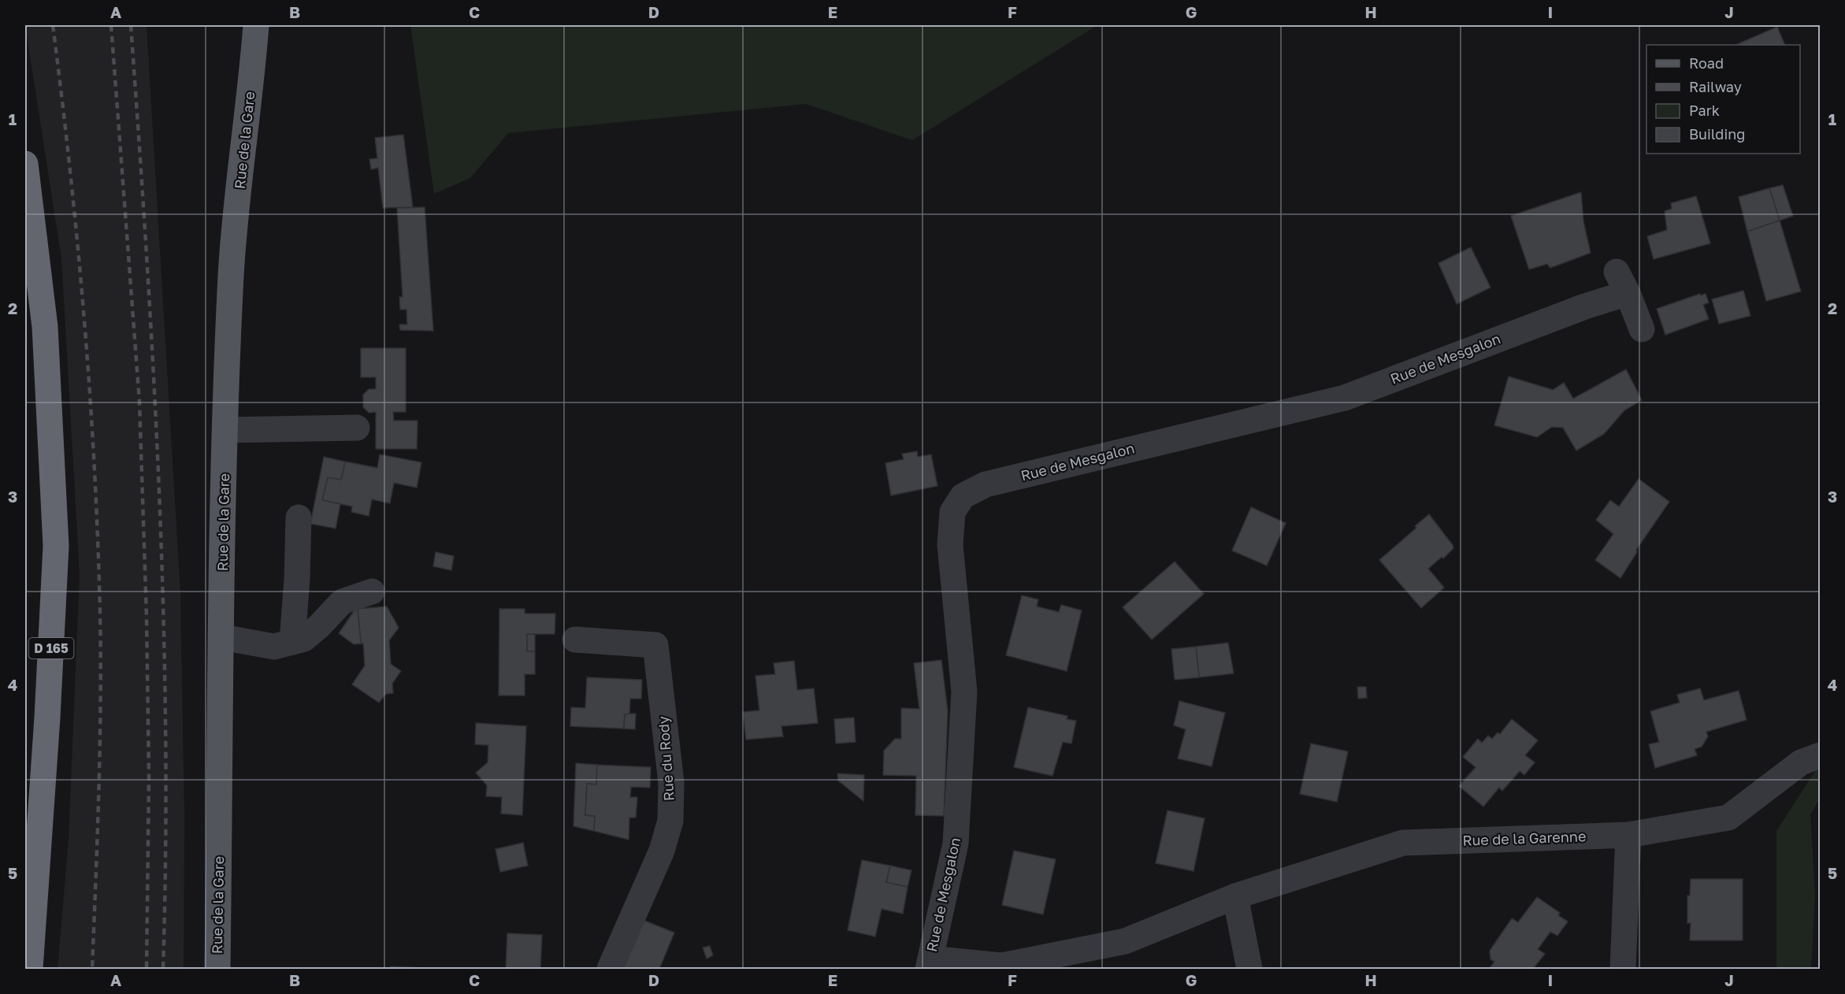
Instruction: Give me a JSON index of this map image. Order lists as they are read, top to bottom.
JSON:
{
  "streets": {
    "highway": ["D 165"],
    "main road": ["Rue de la Gare"],
    "street": ["Rue de Mesgalon", "Rue du Rody", "Rue de la Garenne"]
  },
  "crossings": [
    ["Rue de Mesgalon", "Rue de la Garenne"]
  ],
  "legend": [
    "Road",
    "Railway",
    "Park",
    "Building"
  ],
  "grid": {
    "columns": [
      "A",
      "B",
      "C",
      "D",
      "E",
      "F",
      "G",
      "H",
      "I",
      "J"
    ],
    "rows": [
      "1",
      "2",
      "3",
      "4",
      "5"
    ]
  }
}
